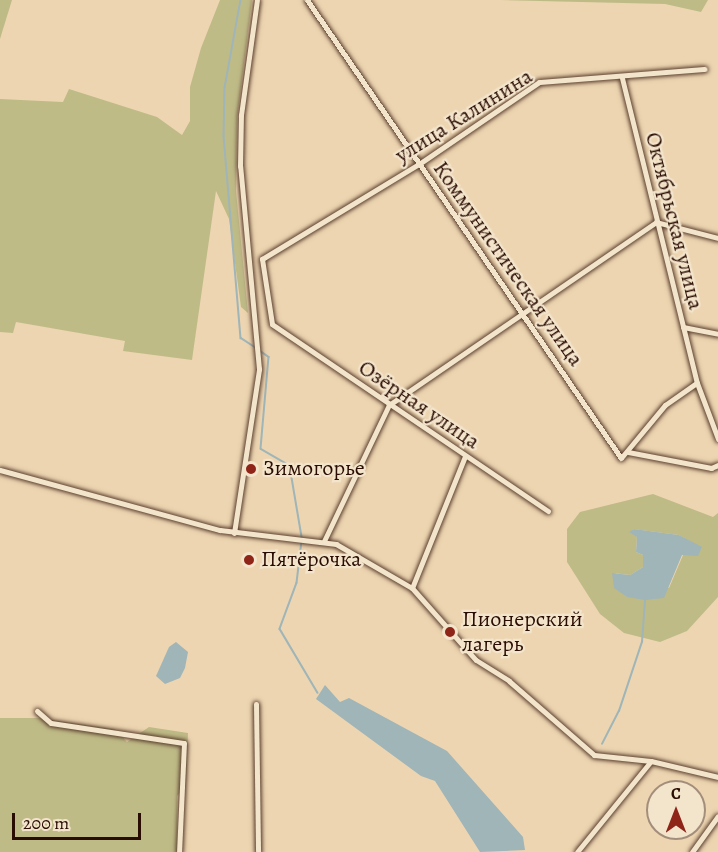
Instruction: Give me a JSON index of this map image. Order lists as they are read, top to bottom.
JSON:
{
  "streets": {
    "street": [
      "улица Калинина",
      "Октябрьская улица",
      "Коммунистическая улица",
      "Озёрная улица"
    ]
  },
  "crossings": [
    ["улица Калинина", "Октябрьская улица"],
    ["улица Калинина", "Коммунистическая улица"],
    ["улица Калинина", "Озёрная улица"]
  ],
  "places": ["Зимогорье", "Пятёрочка", "Пионерский лагерь"],
  "scale_bar": "200 m",
  "north": "top"
}
